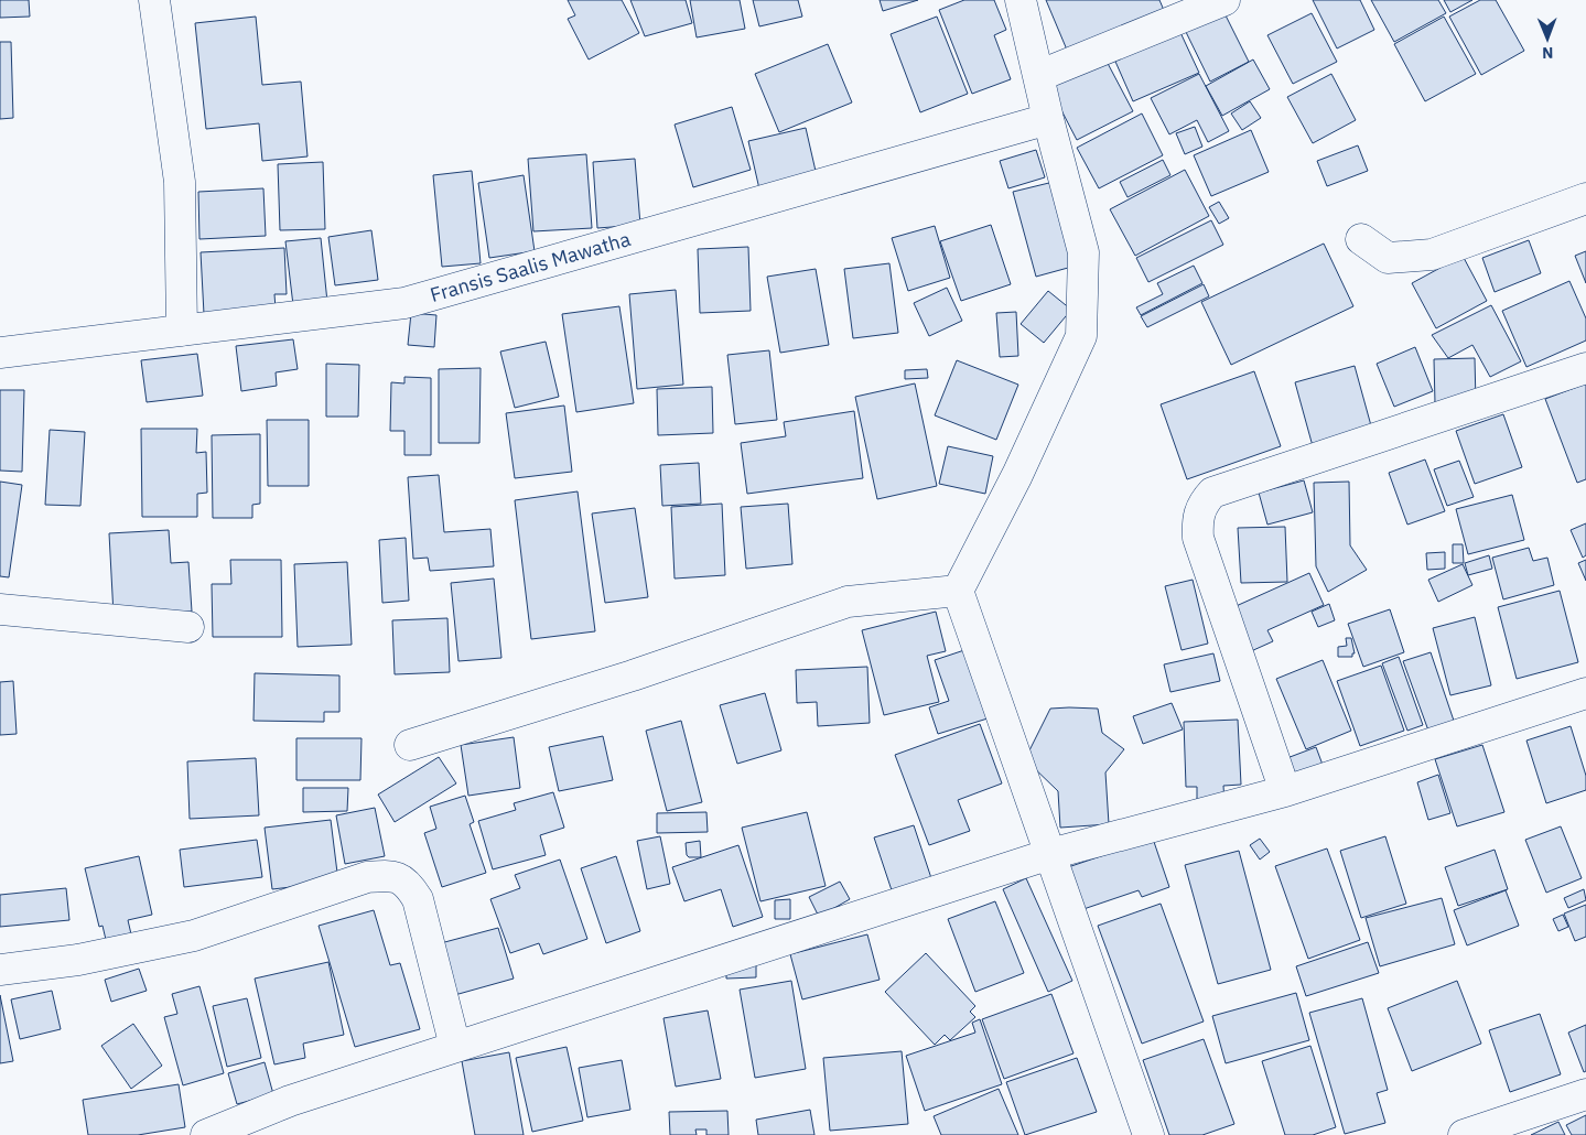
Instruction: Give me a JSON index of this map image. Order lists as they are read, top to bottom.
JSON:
{
  "streets": {
    "street": ["Fransis Saalis Mawatha"]
  },
  "north": "bottom"
}
